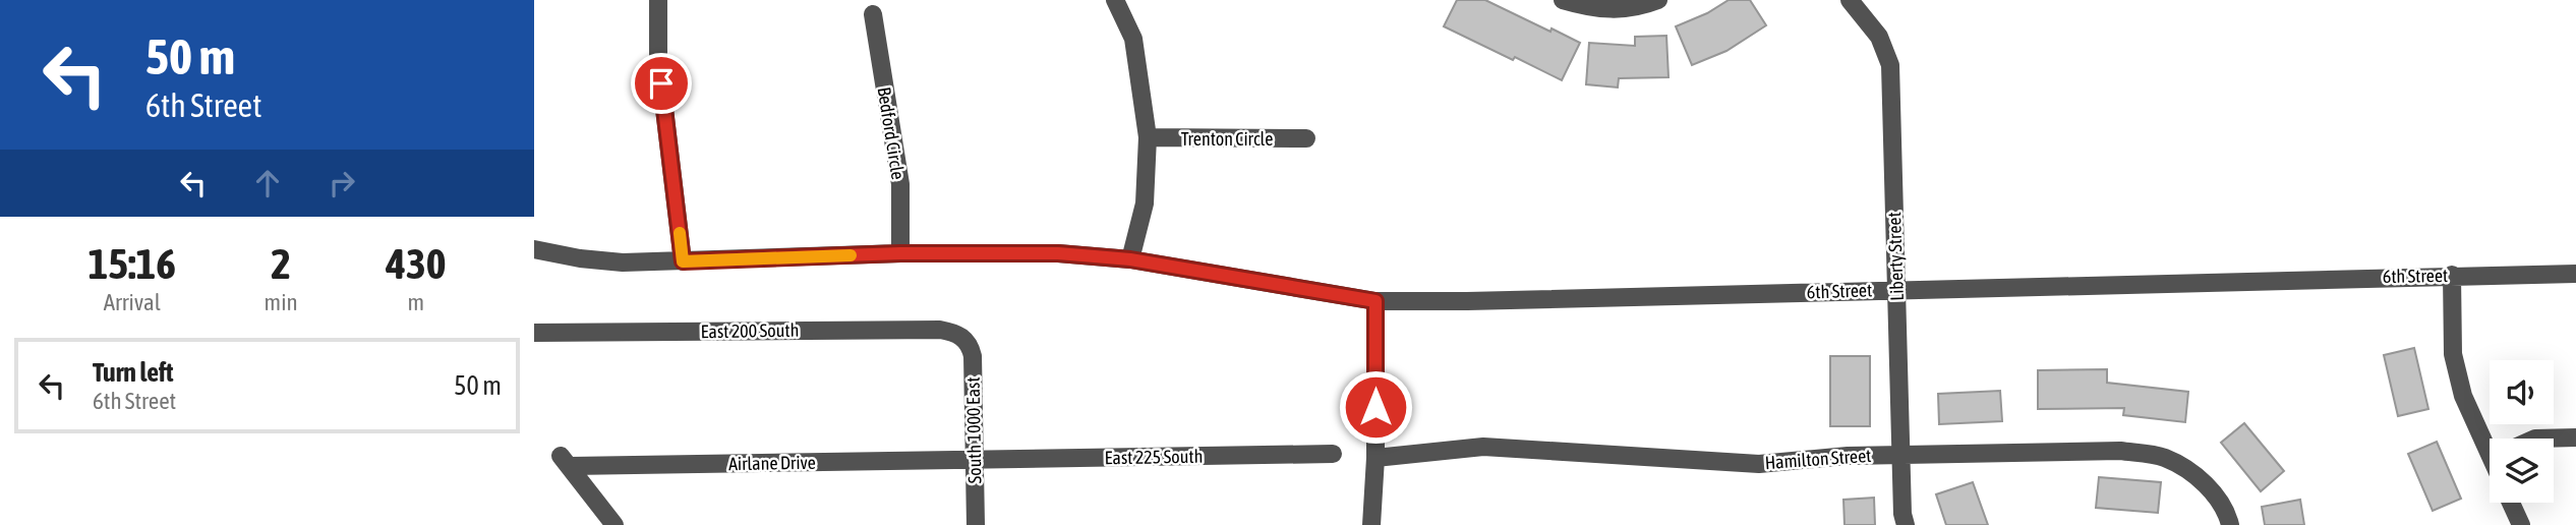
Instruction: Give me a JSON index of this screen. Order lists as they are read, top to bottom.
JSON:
{
  "streets": {
    "street": [
      "Bedford Circle",
      "Trenton Circle",
      "Liberty Street",
      "6th Street",
      "East 200 South",
      "South 1000 East",
      "East 225 South",
      "Hamilton Street",
      "Airlane Drive"
    ]
  },
  "crossings": [
    ["Bedford Circle", "6th Street"],
    ["Liberty Street", "6th Street"],
    ["Liberty Street", "Hamilton Street"],
    ["East 200 South", "South 1000 East"],
    ["South 1000 East", "East 225 South"],
    ["South 1000 East", "Airlane Drive"],
    ["East 225 South", "Airlane Drive"]
  ],
  "page": {
    "turn": ["50 m", "6th Street"],
    "eta": [
      "15:16",
      "Arrival",
      "2",
      "min",
      "430",
      "m"
    ],
    "list": [
      {
        "name": "Turn left",
        "note": "6th Street",
        "value": "50 m"
      }
    ]
  }
}
